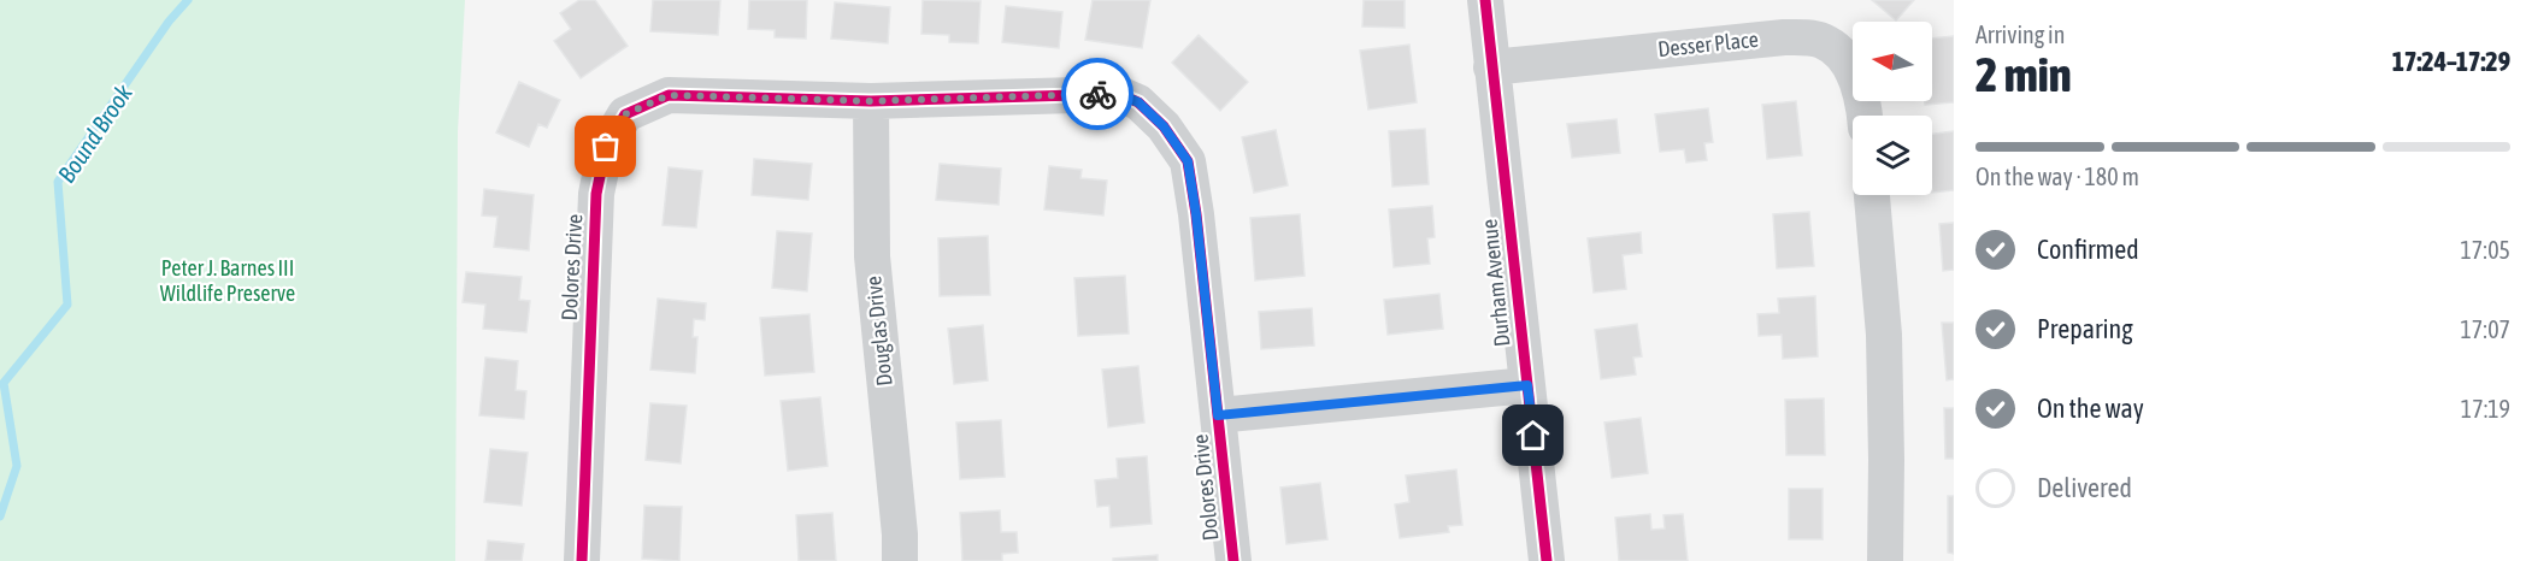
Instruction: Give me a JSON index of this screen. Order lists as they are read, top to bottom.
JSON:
{
  "streets": {
    "street": [
      "Desser Place",
      "Dolores Drive",
      "Durham Avenue",
      "Douglas Drive"
    ]
  },
  "crossings": [
    ["Desser Place", "Durham Avenue"],
    ["Dolores Drive", "Douglas Drive"]
  ],
  "water": ["Bound Brook"],
  "parks": ["Peter J. Barnes III Wildlife Preserve"],
  "north": "left",
  "page": {
    "heading": ["2 min", "Arriving in", "17:24–17:29"],
    "bar": "On the way · 180 m",
    "list": [
      ["Confirmed", "17:05"],
      ["Preparing", "17:07"],
      ["On the way", "17:19"],
      "Delivered"
    ]
  }
}
